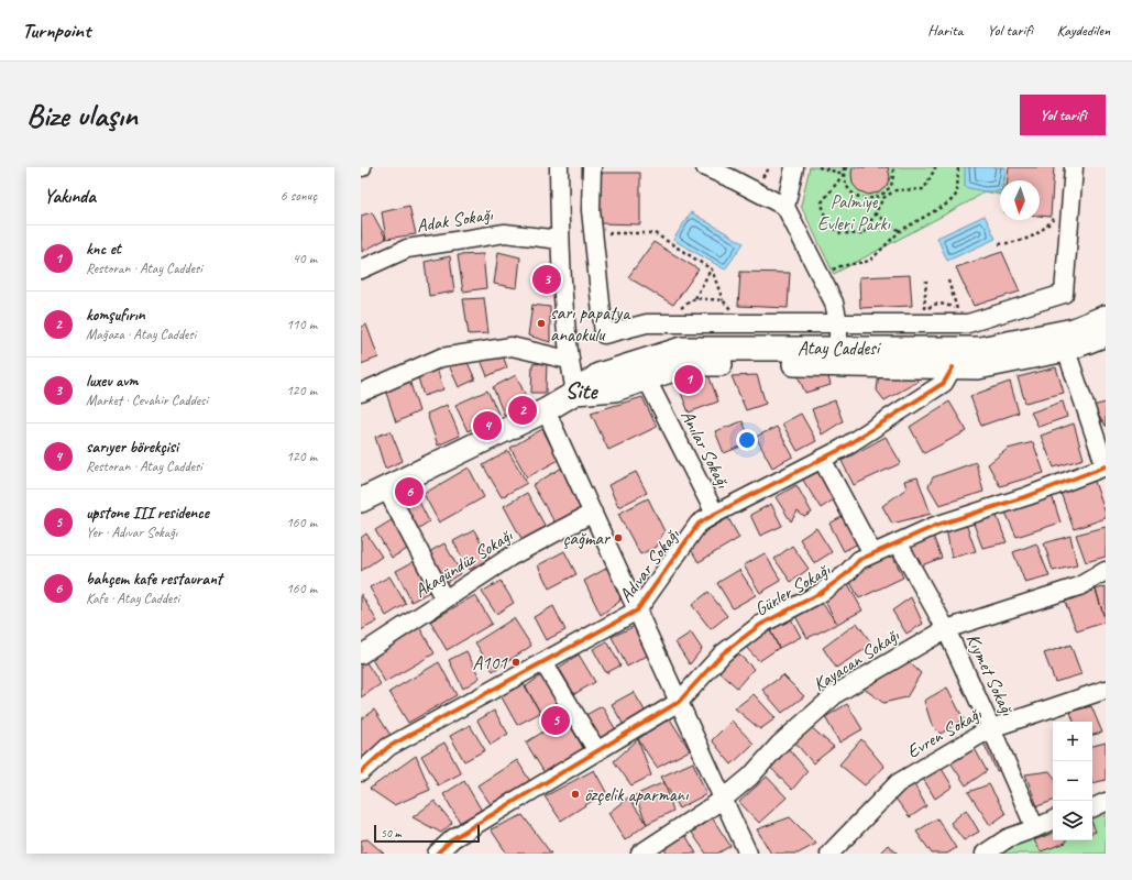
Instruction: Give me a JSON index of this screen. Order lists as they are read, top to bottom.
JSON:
{
  "streets": {
    "main road": ["Atay Caddesi"],
    "street": [
      "Adak Sokağı",
      "Anılar Sokağı",
      "Akagündüz Sokağı",
      "Adıvar Sokağı",
      "Gürler Sokağı",
      "Kayacan Sokağı",
      "Kıymet Sokağı",
      "Evren Sokağı"
    ]
  },
  "crossings": [
    ["Atay Caddesi", "Anılar Sokağı"],
    ["Atay Caddesi", "Adıvar Sokağı"],
    ["Anılar Sokağı", "Adıvar Sokağı"],
    ["Gürler Sokağı", "Kıymet Sokağı"],
    ["Kayacan Sokağı", "Kıymet Sokağı"],
    ["Kıymet Sokağı", "Evren Sokağı"]
  ],
  "districts": ["Site"],
  "parks": ["Palmiye Evleri Parkı"],
  "places": [
    "sarı papatya anaokulu",
    "çağmar",
    "A101",
    "özçelik aparmanı"
  ],
  "scale_bar": "50 m",
  "north": "bottom",
  "page": {
    "header": "Turnpoint",
    "nav": ["Harita", "Yol tarifi", "Kaydedilen"],
    "buttons": "Yol tarifi",
    "title": "Bize ulaşın",
    "heading": ["Yakında", "6 sonuç"],
    "list": [
      {
        "mark": "1",
        "name": "knc et",
        "note": "Restoran · Atay Caddesi",
        "value": "40 m"
      },
      {
        "mark": "2",
        "name": "komşufırın",
        "note": "Mağaza · Atay Caddesi",
        "value": "110 m"
      },
      {
        "mark": "3",
        "name": "luxev avm",
        "note": "Market · Cevahir Caddesi",
        "value": "120 m"
      },
      {
        "mark": "4",
        "name": "sarıyer börekçisi",
        "note": "Restoran · Atay Caddesi",
        "value": "120 m"
      },
      {
        "mark": "5",
        "name": "upstone III residence",
        "note": "Yer · Adıvar Sokağı",
        "value": "160 m"
      },
      {
        "mark": "6",
        "name": "bahçem kafe restaurant",
        "note": "Kafe · Atay Caddesi",
        "value": "160 m"
      }
    ],
    "pins": [
      "3",
      "1",
      "2",
      "4",
      "6",
      "5"
    ],
    "map_buttons": ["+", "−"],
    "scale": "50 m"
  }
}
